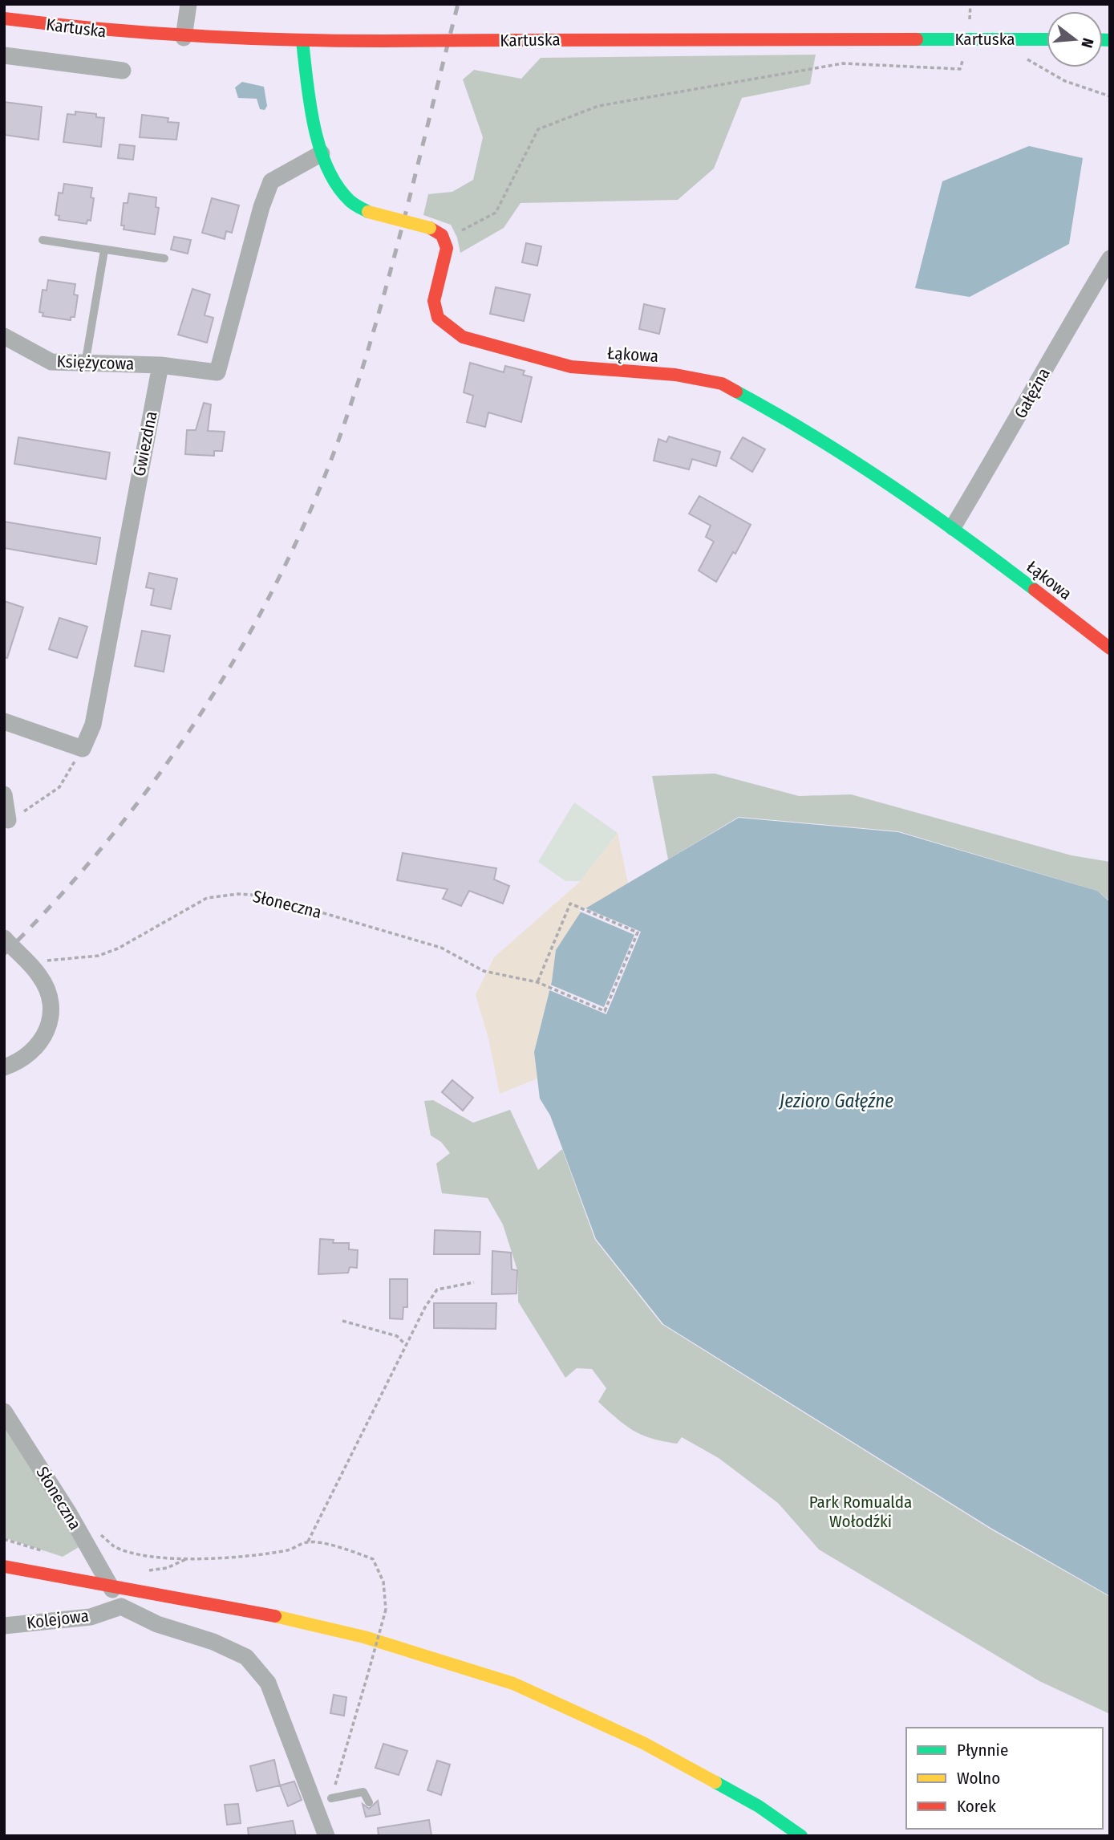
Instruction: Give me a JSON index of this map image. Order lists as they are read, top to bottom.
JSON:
{
  "streets": {
    "street": [
      "Kartuska",
      "Łąkowa",
      "Księżycowa",
      "Gałęźna",
      "Gwiezdna",
      "Słoneczna",
      "Kolejowa"
    ]
  },
  "crossings": [
    ["Łąkowa", "Gałęźna"],
    ["Księżycowa", "Gwiezdna"]
  ],
  "water": ["Jezioro Gałęźne"],
  "parks": ["Park Romualda Wołodźki"],
  "legend": ["Płynnie", "Wolno", "Korek"],
  "north": "right"
}
